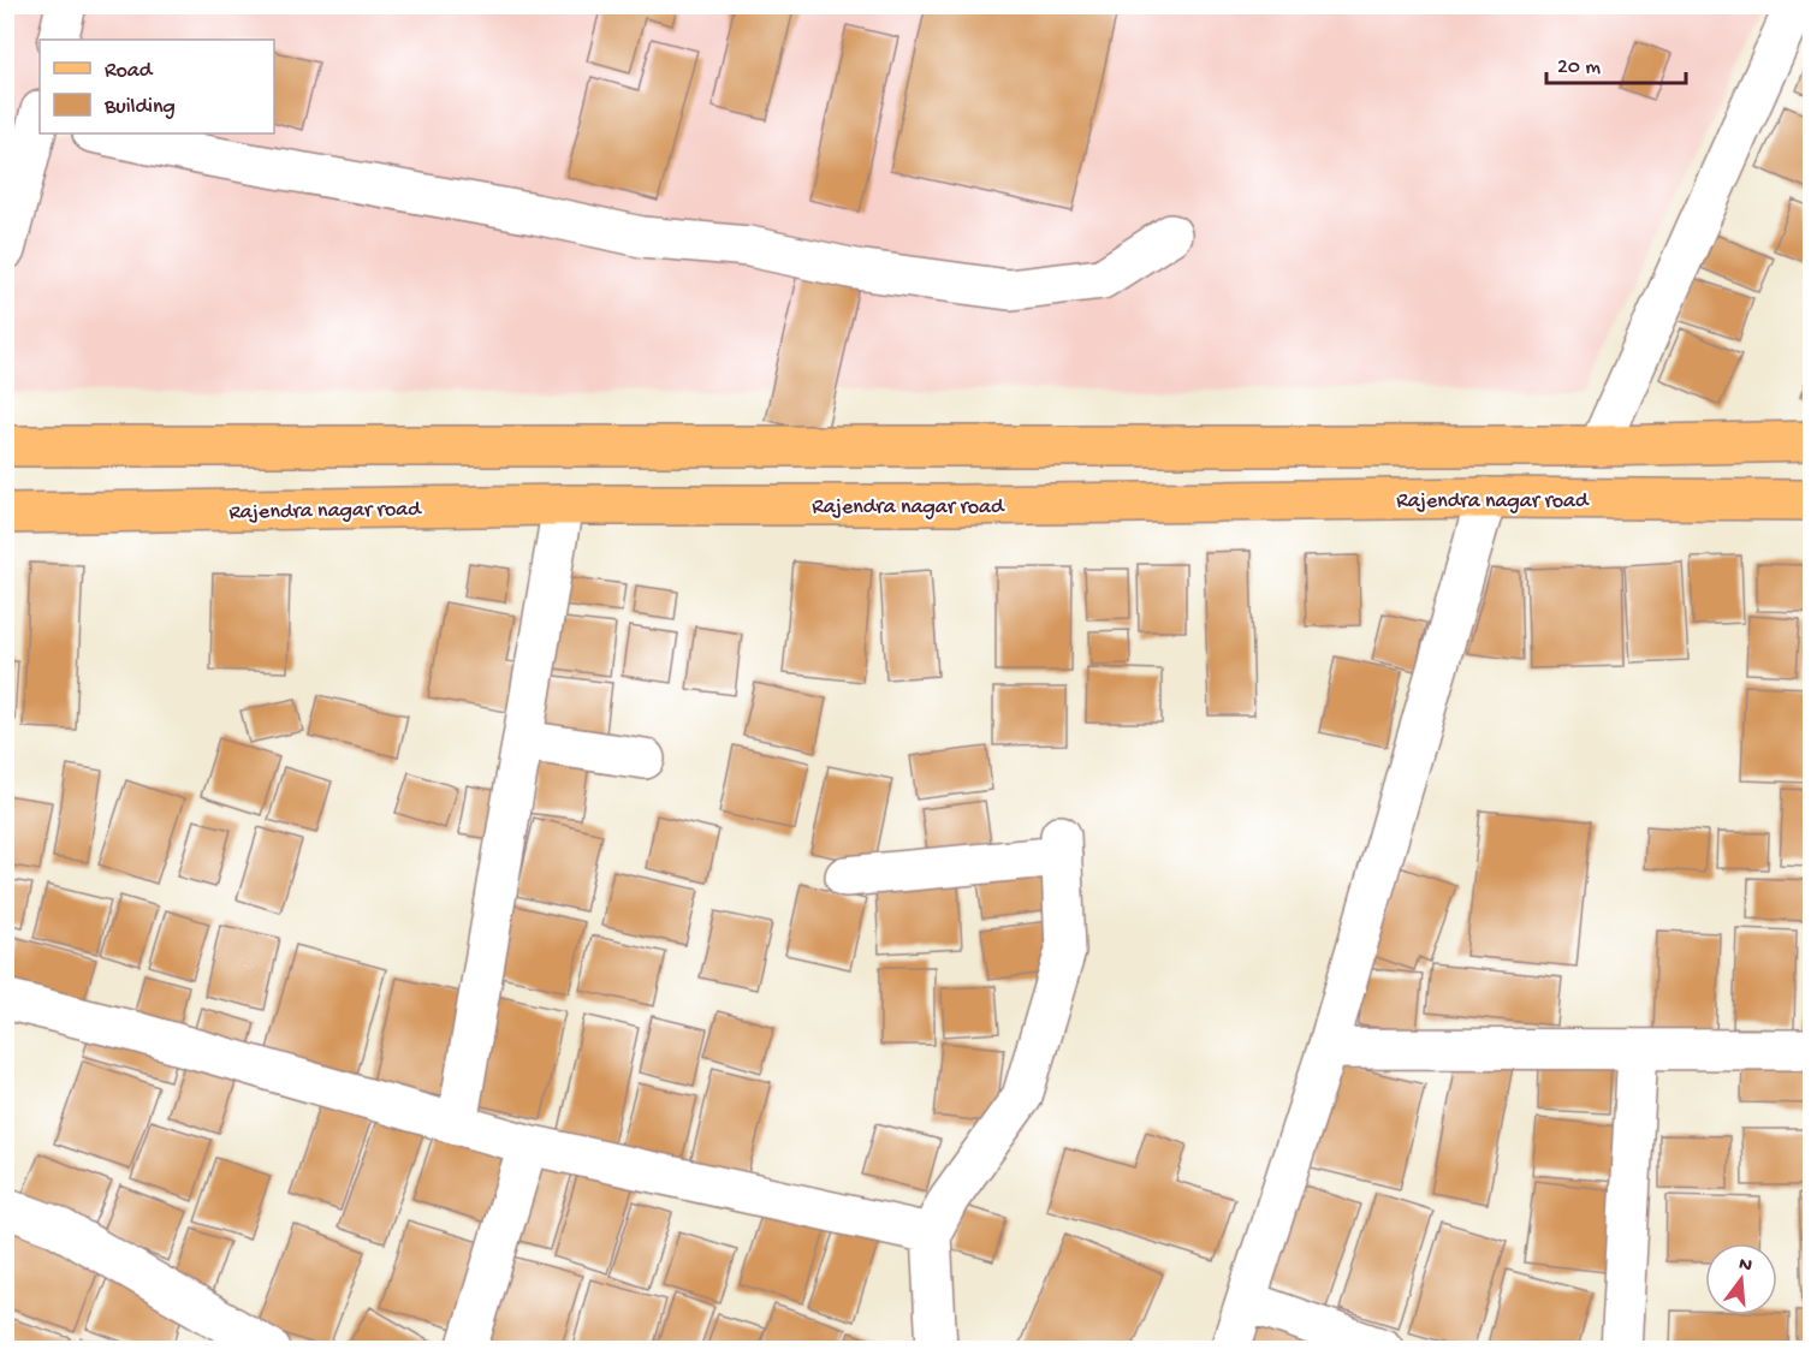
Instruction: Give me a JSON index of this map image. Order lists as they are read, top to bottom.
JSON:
{
  "streets": {
    "main road": ["Rajendra nagar road"]
  },
  "legend": ["Road", "Building"],
  "scale_bar": "20 m",
  "north": "top"
}
